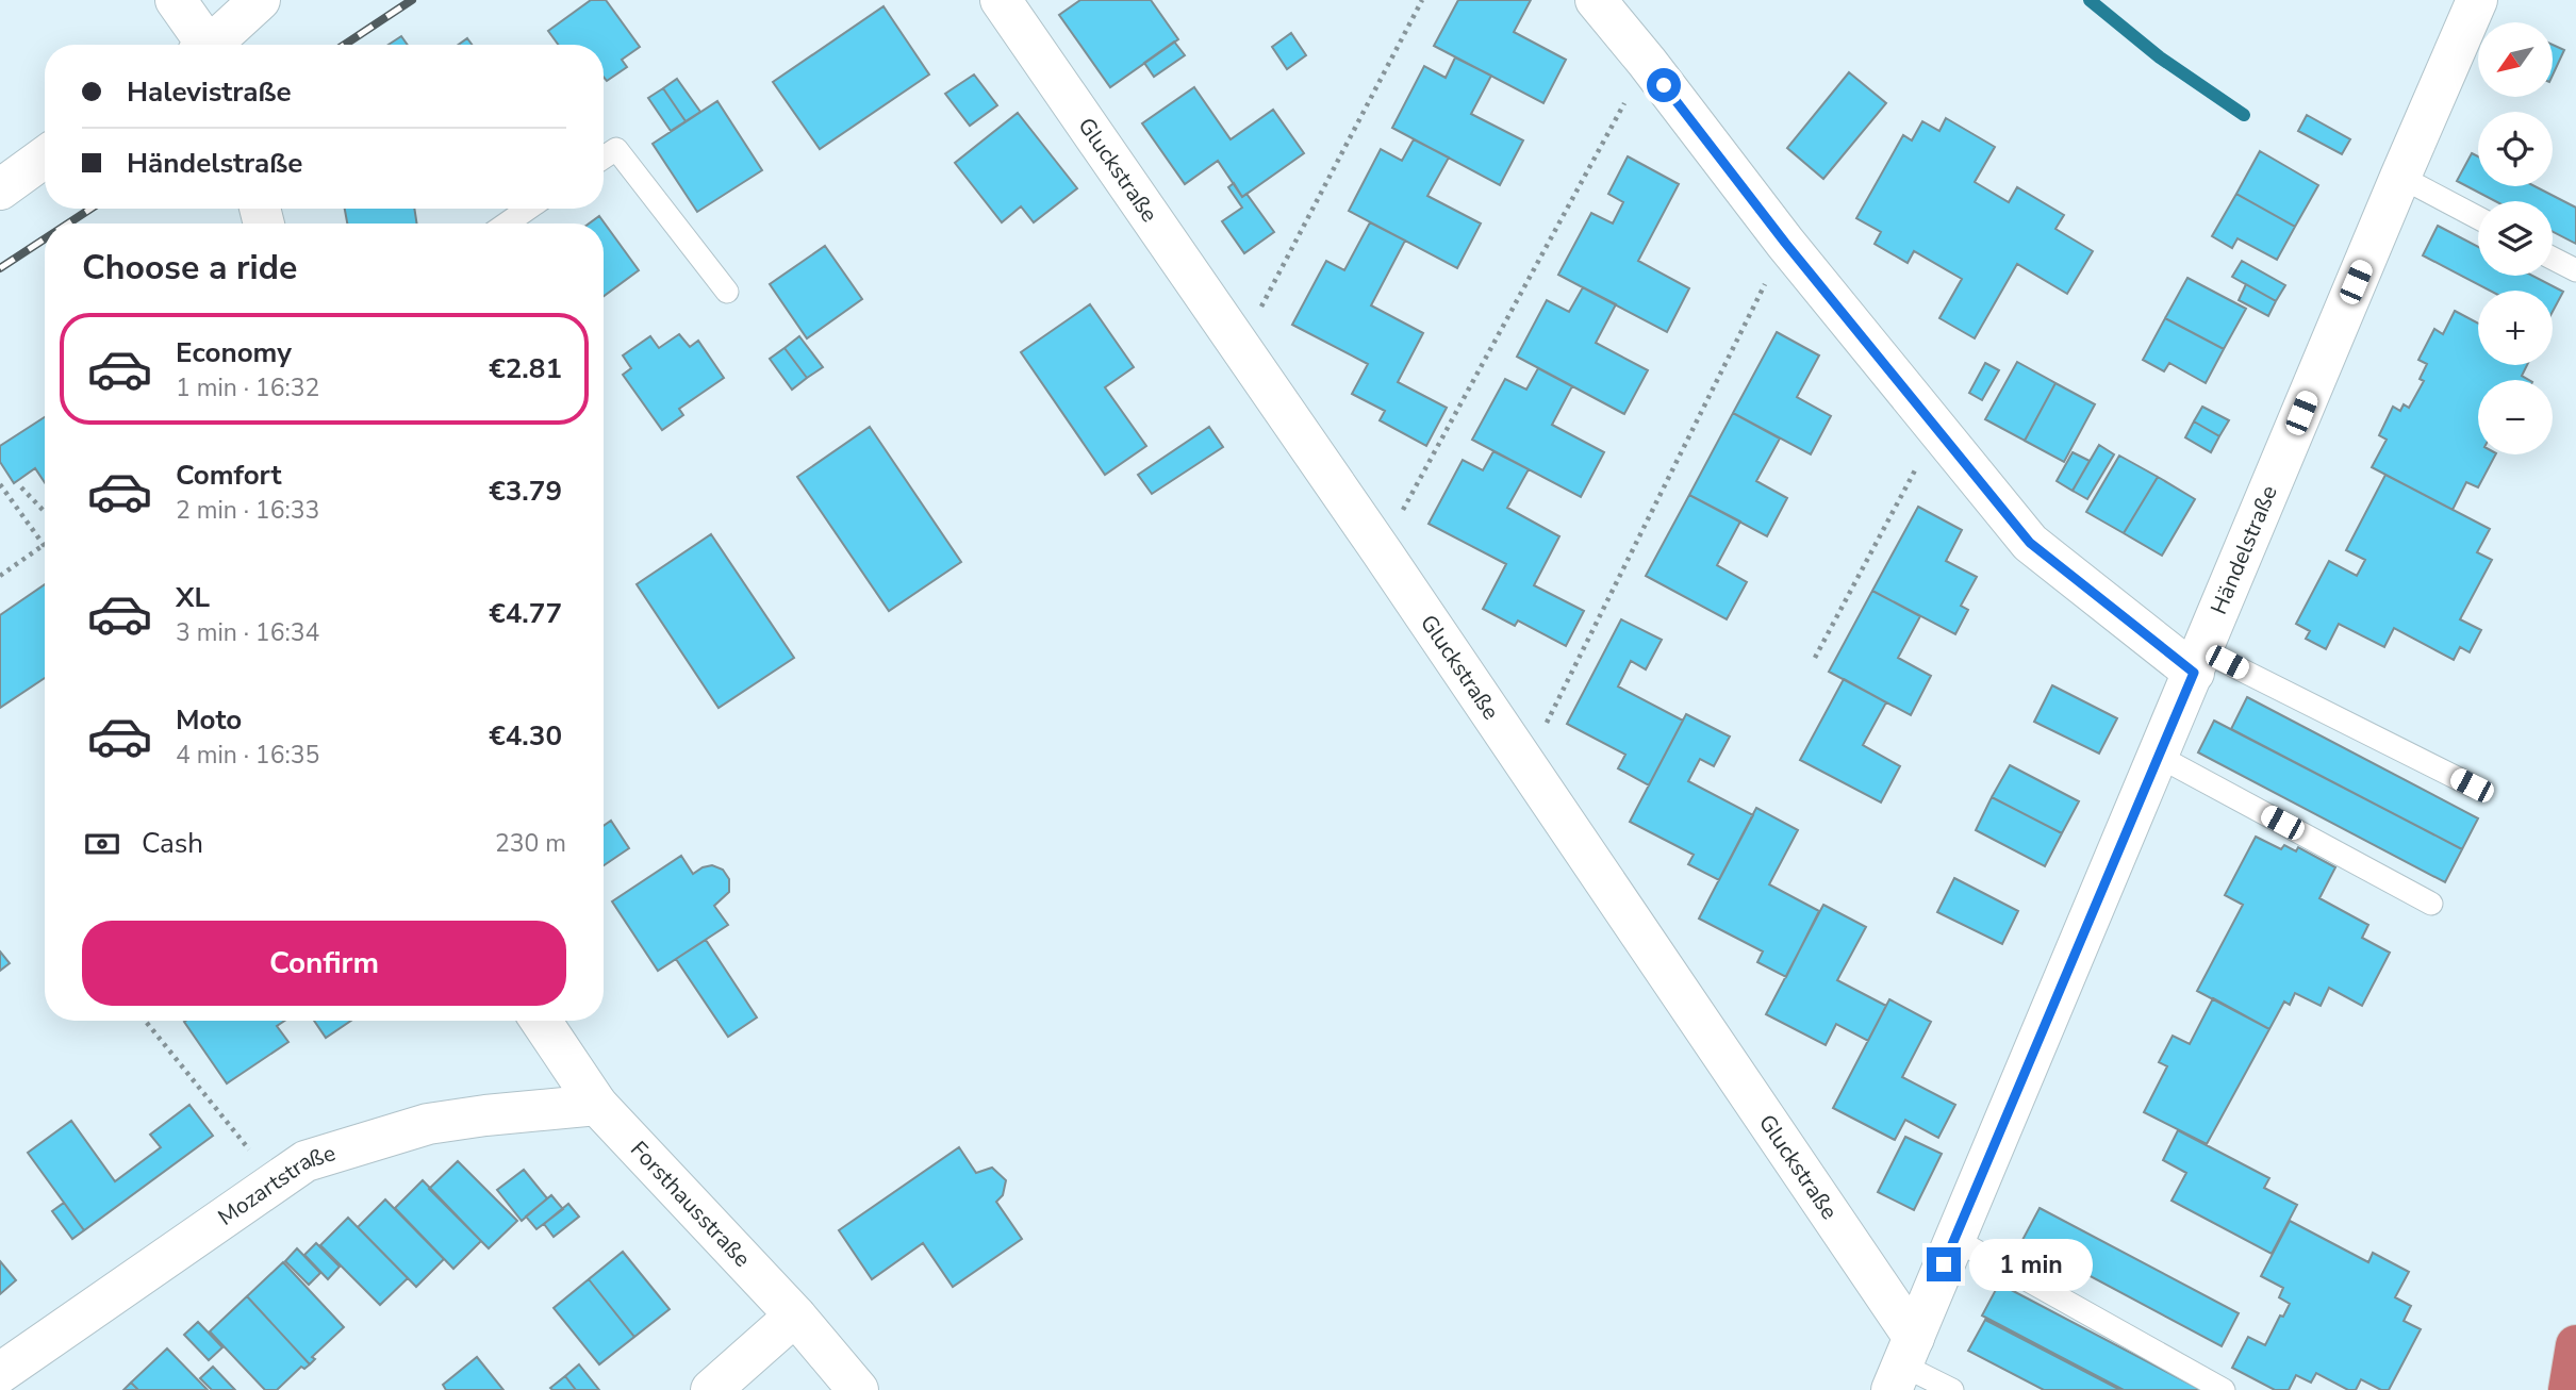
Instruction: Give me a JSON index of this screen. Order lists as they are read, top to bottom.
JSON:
{
  "streets": {
    "street": [
      "Gluckstraße",
      "Händelstraße",
      "Mozartstraße",
      "Forsthausstraße"
    ]
  },
  "crossings": [
    ["Gluckstraße", "Händelstraße"],
    ["Mozartstraße", "Forsthausstraße"]
  ],
  "north": "bottom left",
  "page": {
    "map_buttons": ["+", "−"],
    "banner": ["Halevistraße", "Händelstraße"],
    "heading": "Choose a ride",
    "list": [
      {
        "name": "Economy",
        "note": "1 min · 16:32",
        "value": "€2.81"
      },
      {
        "name": "Comfort",
        "note": "2 min · 16:33",
        "value": "€3.79"
      },
      {
        "name": "XL",
        "note": "3 min · 16:34",
        "value": "€4.77"
      },
      {
        "name": "Moto",
        "note": "4 min · 16:35",
        "value": "€4.30"
      }
    ],
    "pay": ["Cash", "230 m"],
    "buttons": "Confirm",
    "bubble": "1 min"
  }
}
